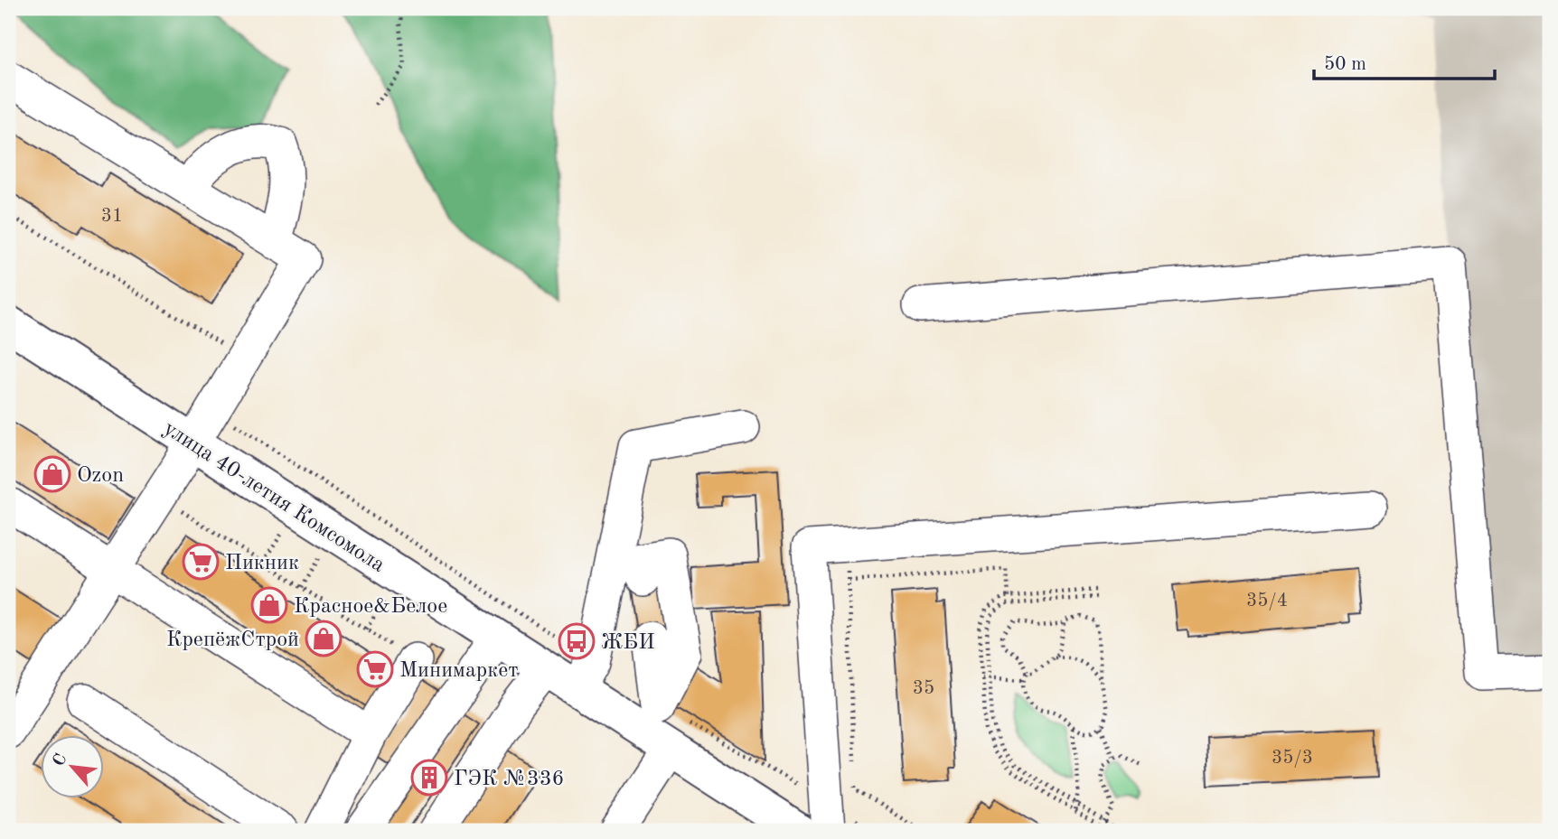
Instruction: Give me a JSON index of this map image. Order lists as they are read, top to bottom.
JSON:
{
  "streets": {
    "main road": ["улица 40-летия Комсомола"]
  },
  "places": {
    "shop": ["Ozon", "Красное&Белое", "КрепёжСтрой"],
    "supermarket": ["Пикник", "Минимаркет"],
    "bus stop": ["ЖБИ"],
    "building": ["ГЭК №336"]
  },
  "house_numbers": [
    "31",
    "35/4",
    "35",
    "35/3"
  ],
  "scale_bar": "50 m",
  "north": "top left"
}
